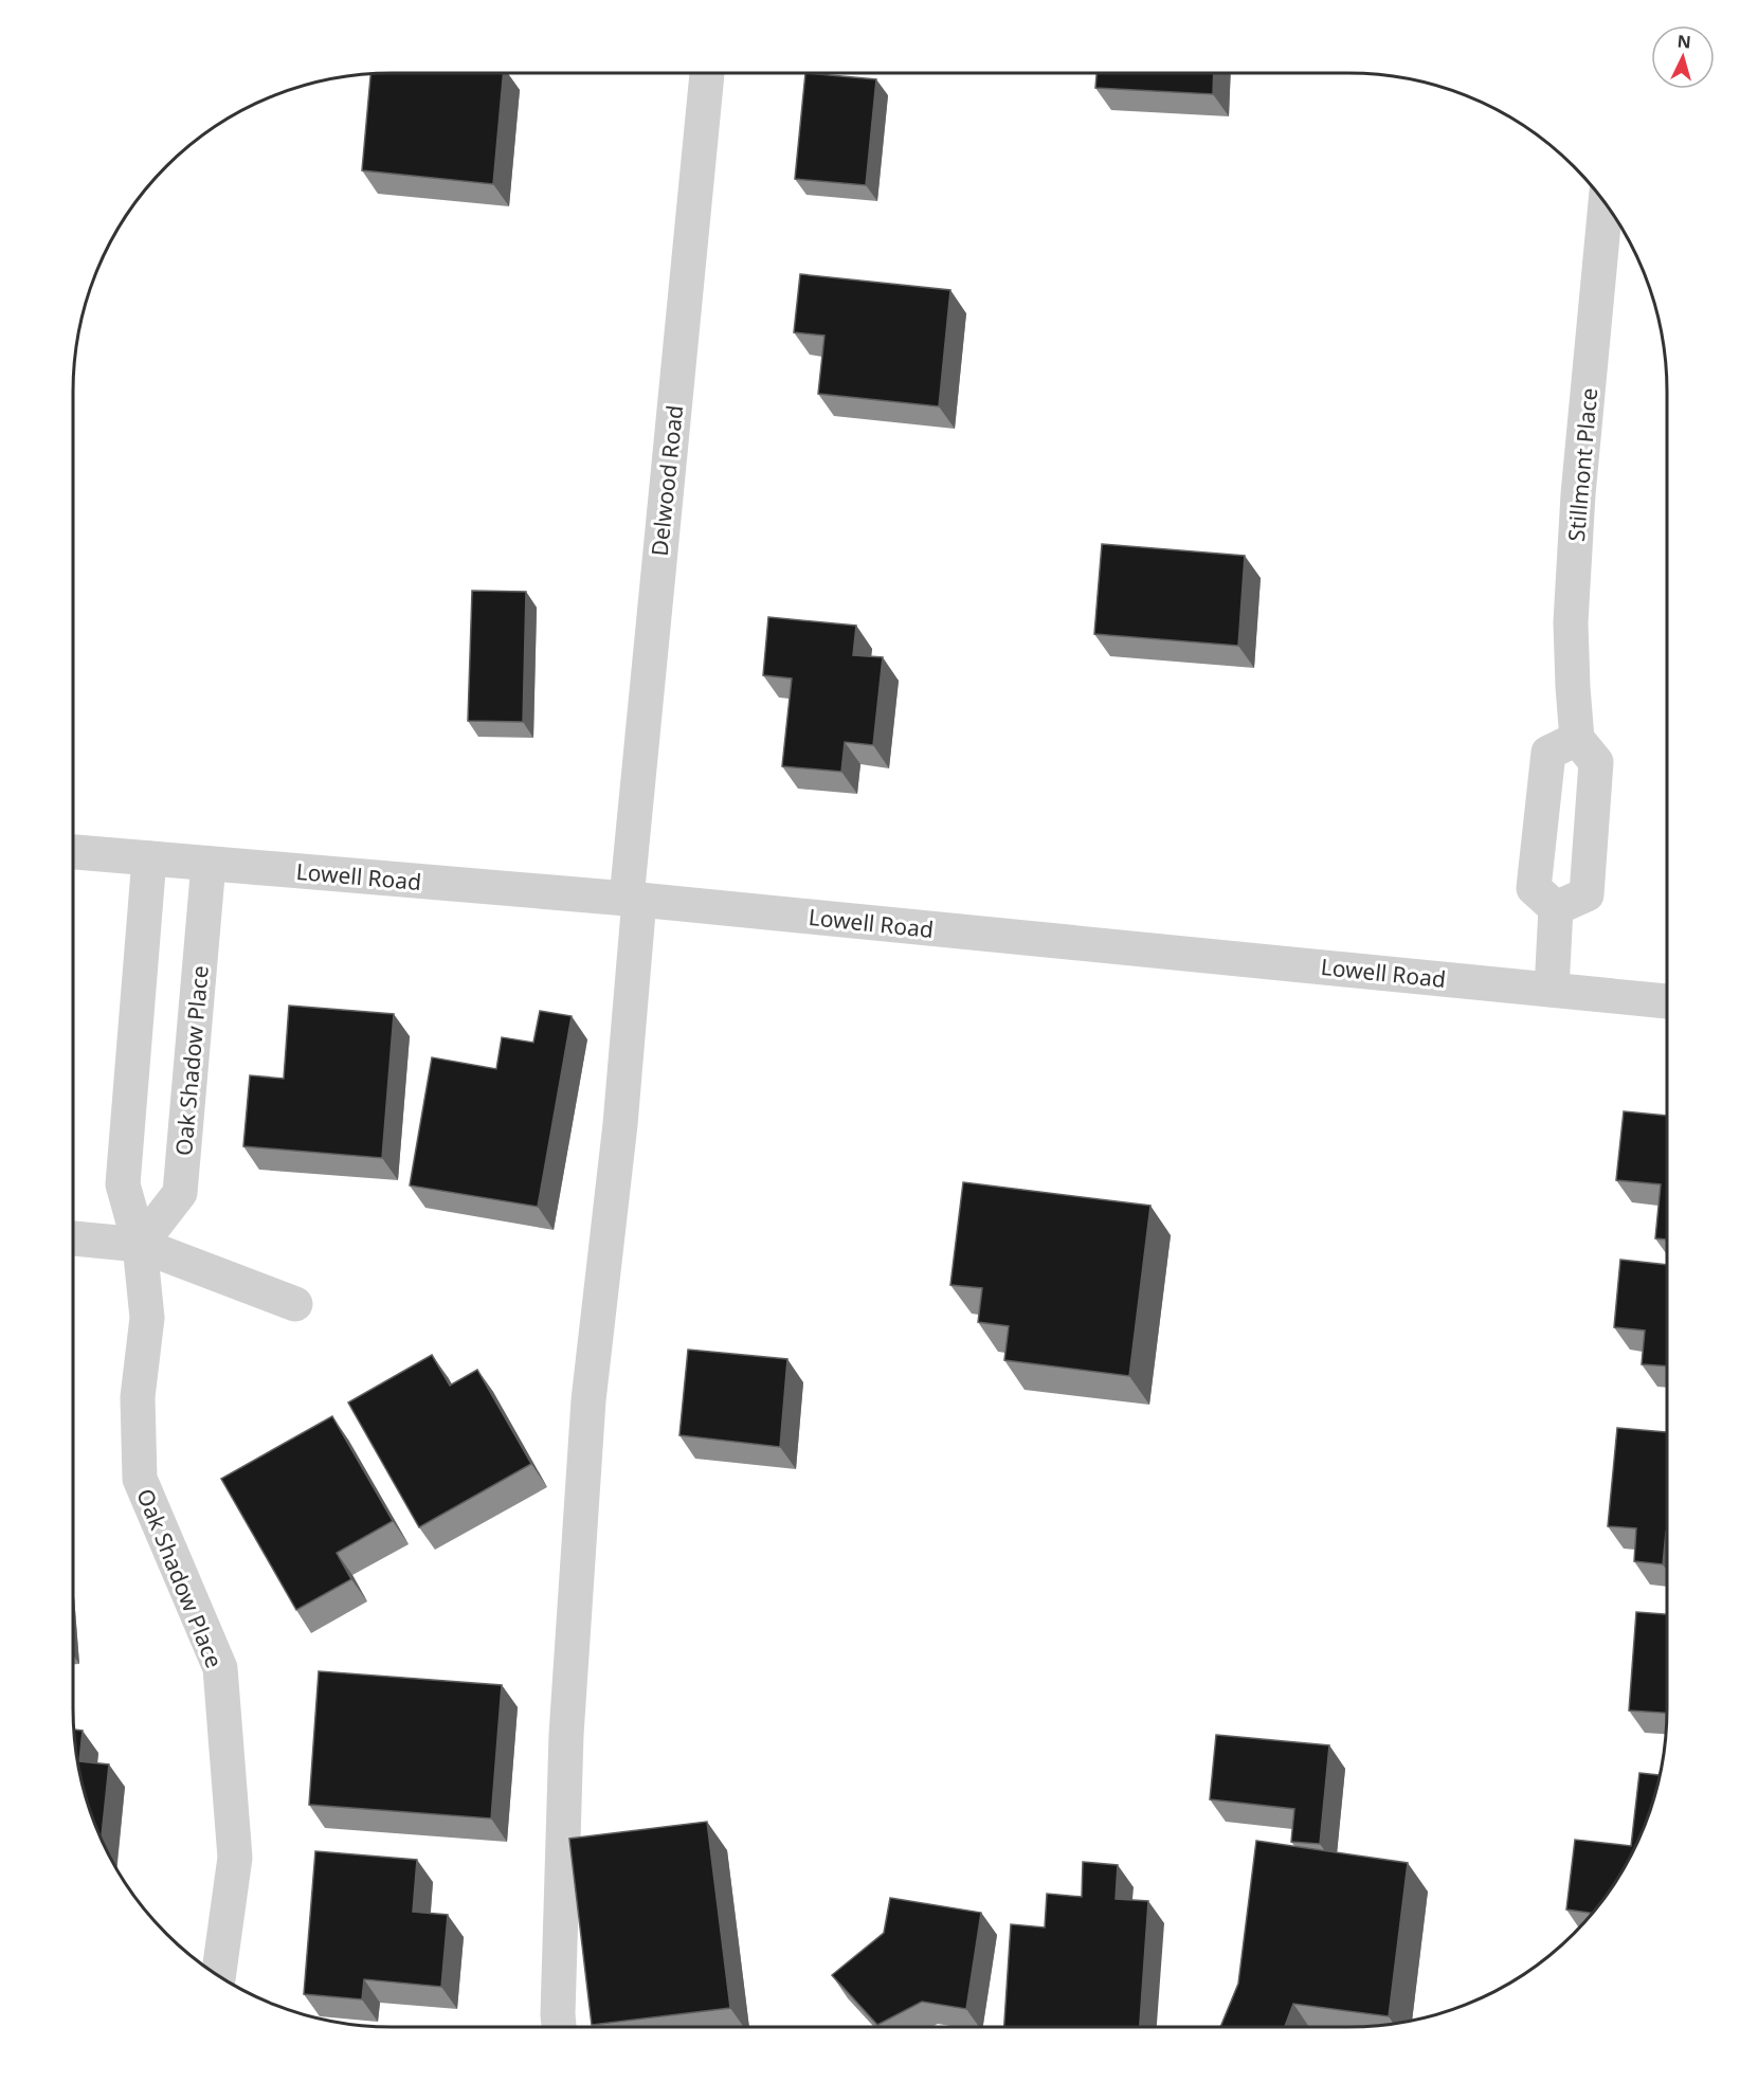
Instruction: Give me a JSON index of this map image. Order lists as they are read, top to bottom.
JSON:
{
  "streets": {
    "street": [
      "Stillmont Place",
      "Delwood Road",
      "Lowell Road",
      "Oak Shadow Place"
    ]
  },
  "crossings": [
    ["Delwood Road", "Lowell Road"],
    ["Lowell Road", "Oak Shadow Place"]
  ],
  "north": "top"
}
